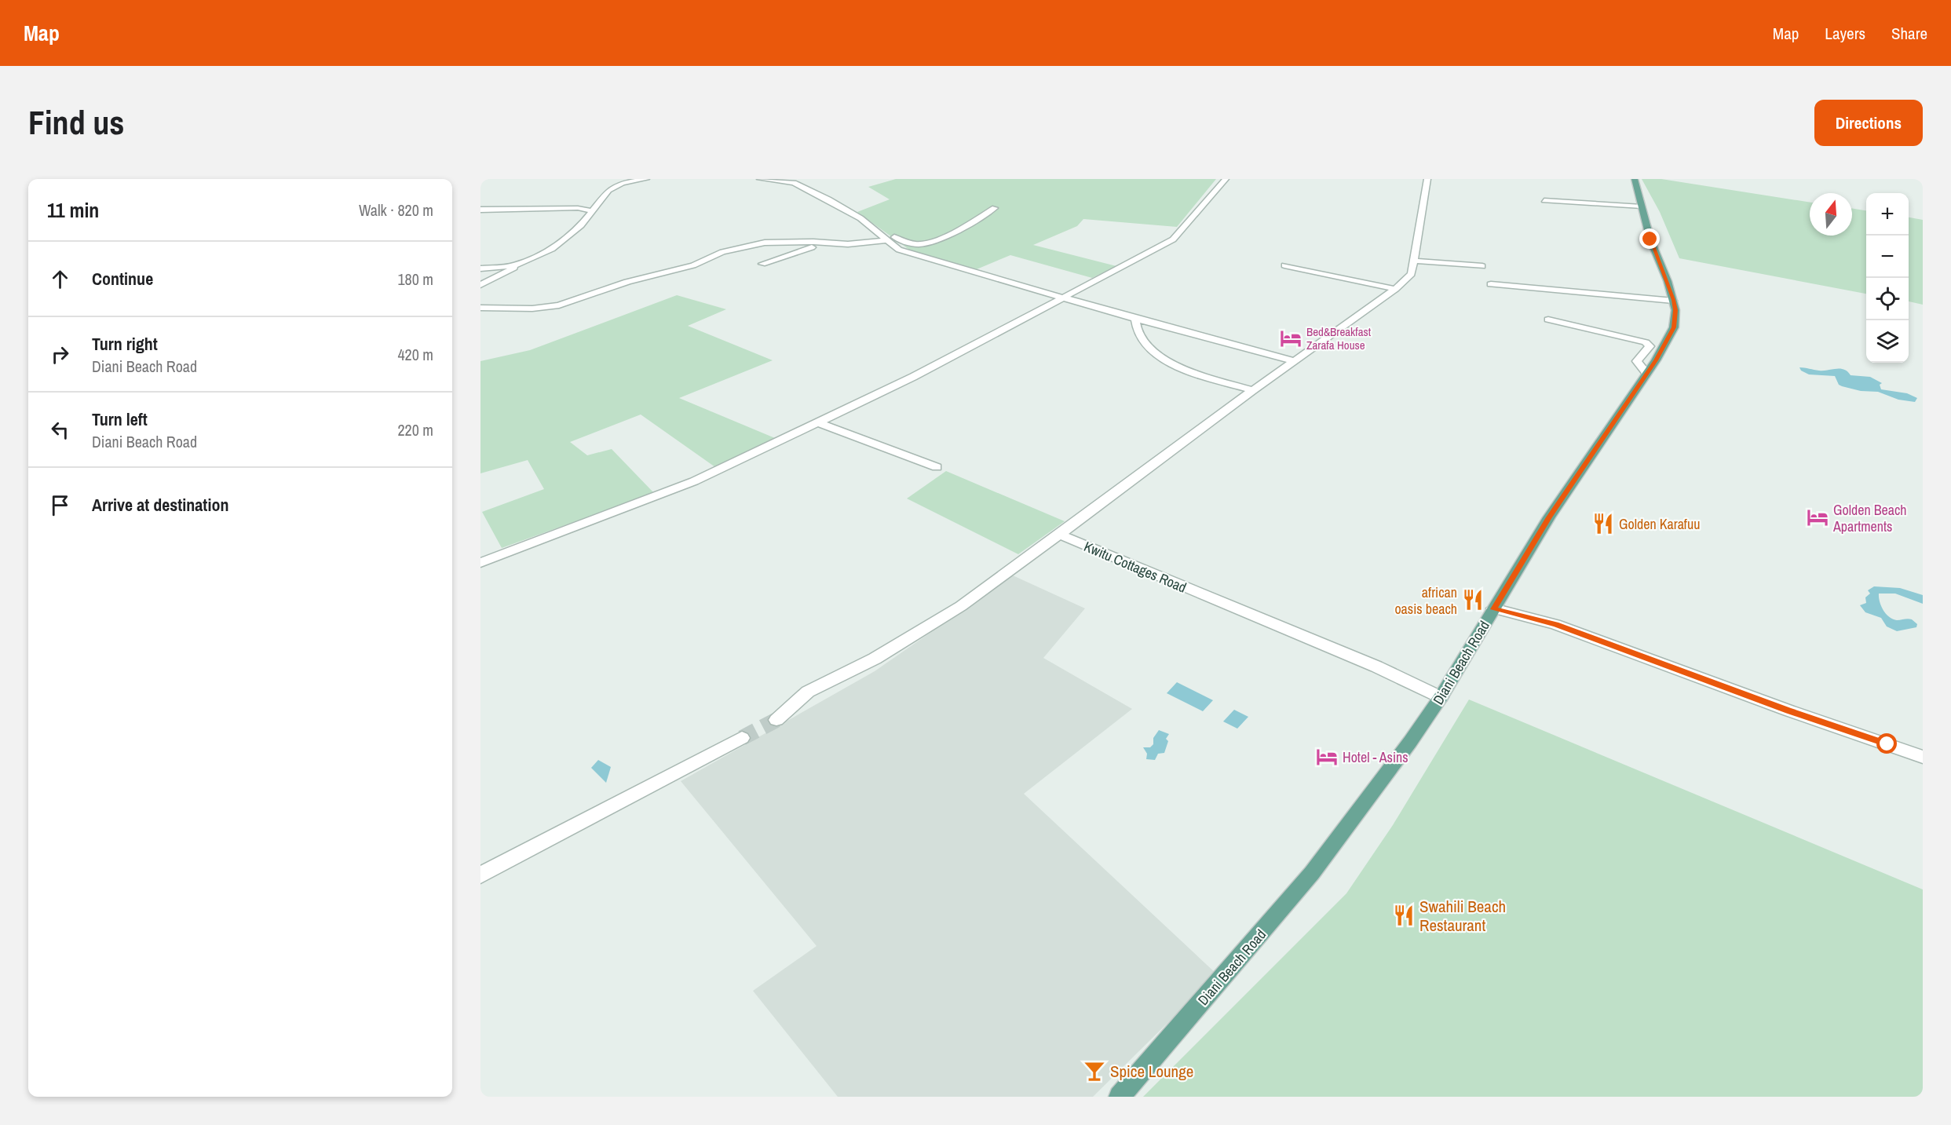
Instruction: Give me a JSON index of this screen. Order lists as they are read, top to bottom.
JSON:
{
  "streets": {
    "main road": ["Diani Beach Road"],
    "street": ["Kwitu Cottages Road"]
  },
  "crossings": [
    ["Kwitu Cottages Road", "Diani Beach Road"]
  ],
  "places": {
    "hotel": ["Bed&Breakfast Zarafa House", "Golden Beach Apartments", "Hotel - Asins"],
    "restaurant": ["Golden Karafuu", "african oasis beach", "Swahili Beach Restaurant"],
    "bar": ["Spice Lounge"]
  },
  "north": "top",
  "page": {
    "header": "Map",
    "nav": ["Map", "Layers", "Share"],
    "buttons": "Directions",
    "title": "Find us",
    "heading": ["11 min", "Walk · 820 m"],
    "map_buttons": ["+", "−"],
    "list": [
      ["Continue", "180 m"],
      ["Turn right", "Diani Beach Road", "420 m"],
      ["Turn left", "Diani Beach Road", "220 m"],
      "Arrive at destination"
    ]
  }
}
